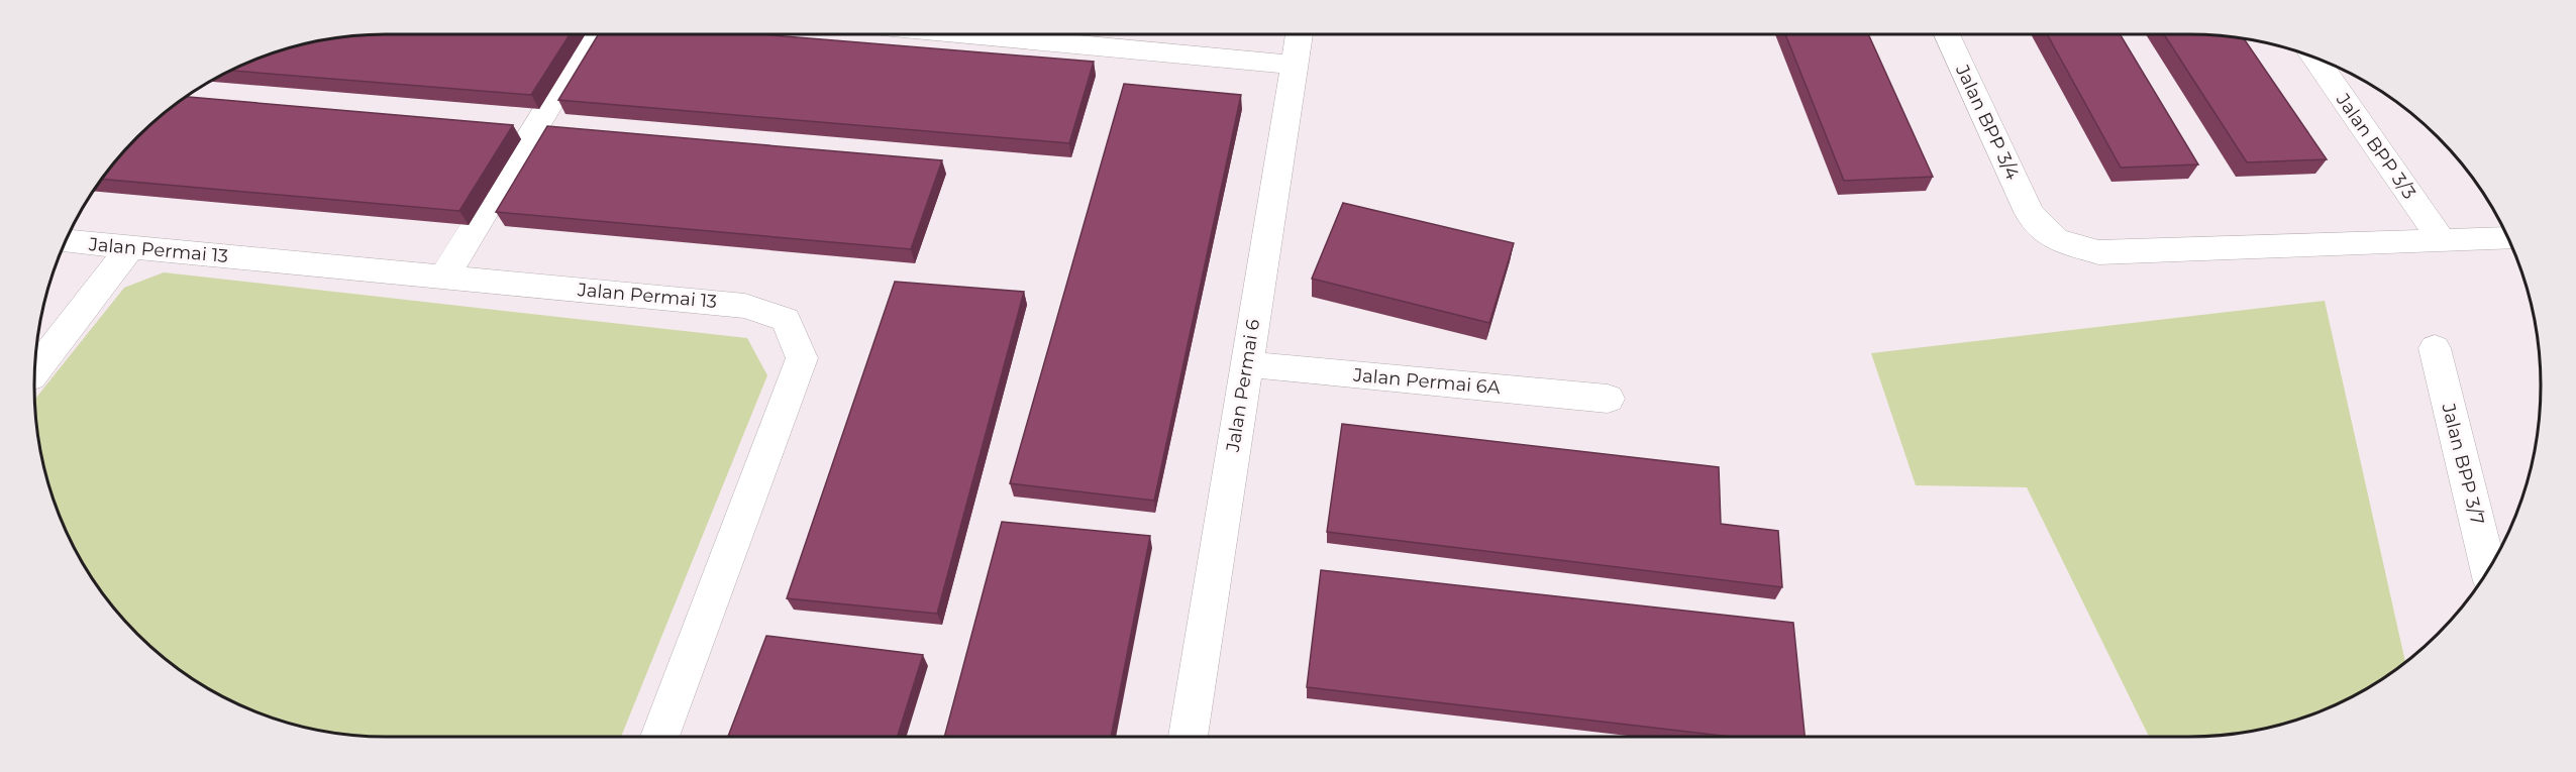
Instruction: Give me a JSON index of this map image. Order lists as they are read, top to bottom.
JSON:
{
  "streets": {
    "street": [
      "Jalan BPP 3/4",
      "Jalan BPP 3/3",
      "Jalan Permai 13",
      "Jalan Permai 6A",
      "Jalan Permai 6",
      "Jalan BPP 3/7"
    ]
  },
  "crossings": [
    ["Jalan BPP 3/4", "Jalan BPP 3/3"],
    ["Jalan Permai 6A", "Jalan Permai 6"]
  ]
}
